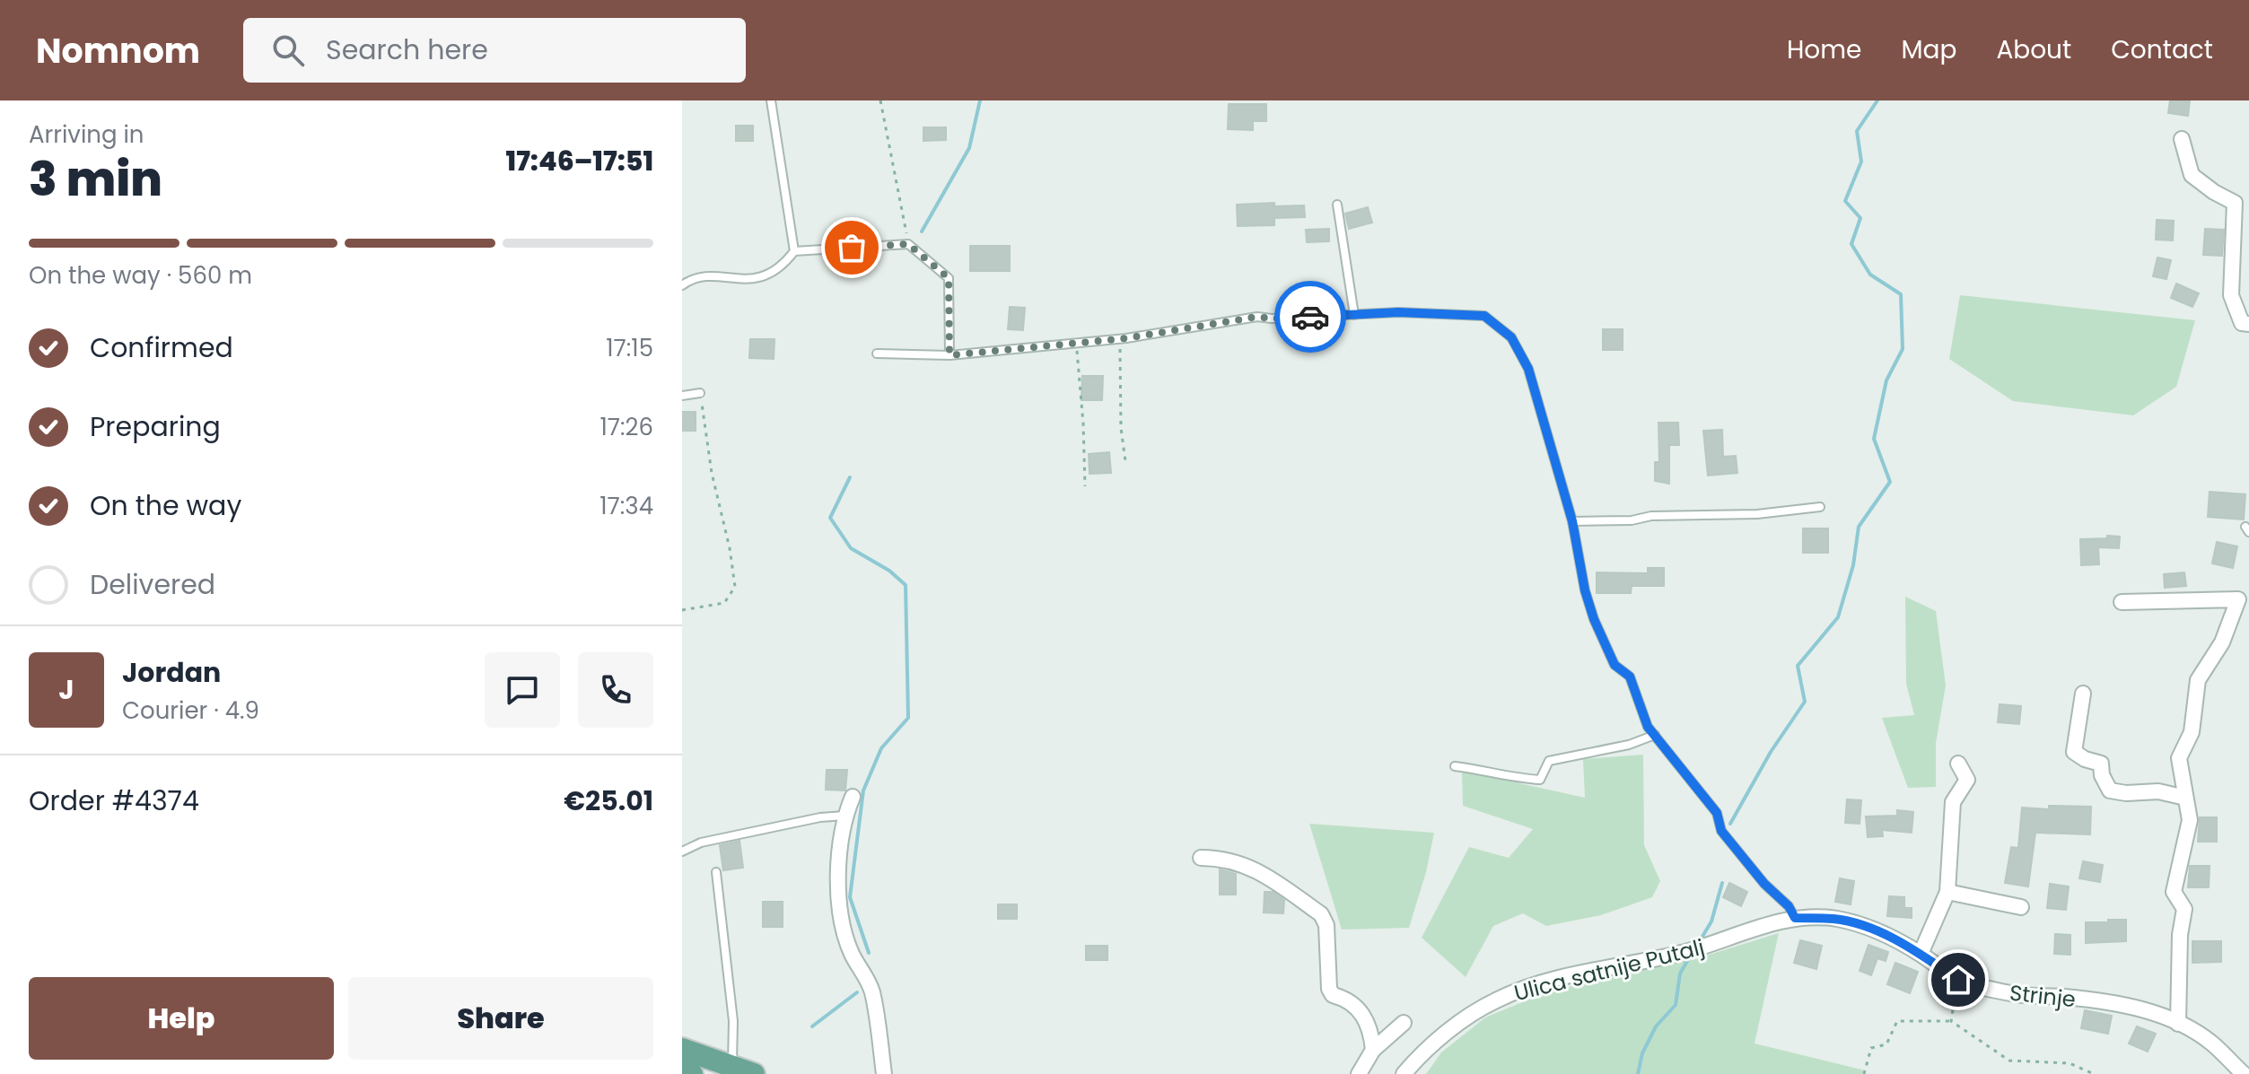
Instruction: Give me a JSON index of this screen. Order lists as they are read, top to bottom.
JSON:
{
  "streets": {
    "street": ["Ulica satnije Putalj", "Strinje"]
  },
  "crossings": [
    ["Ulica satnije Putalj", "Strinje"]
  ],
  "page": {
    "header": "Nomnom",
    "search": "Search here",
    "nav": [
      "Home",
      "Map",
      "About",
      "Contact"
    ],
    "heading": ["3 min", "Arriving in", "17:46–17:51"],
    "panel": [
      "Jordan",
      "Courier · 4.9",
      "Order #4374",
      "€25.01"
    ],
    "bar": "On the way · 560 m",
    "list": [
      ["Confirmed", "17:15"],
      ["Preparing", "17:26"],
      ["On the way", "17:34"],
      "Delivered"
    ],
    "round": "J",
    "buttons": ["Help", "Share"]
  }
}
